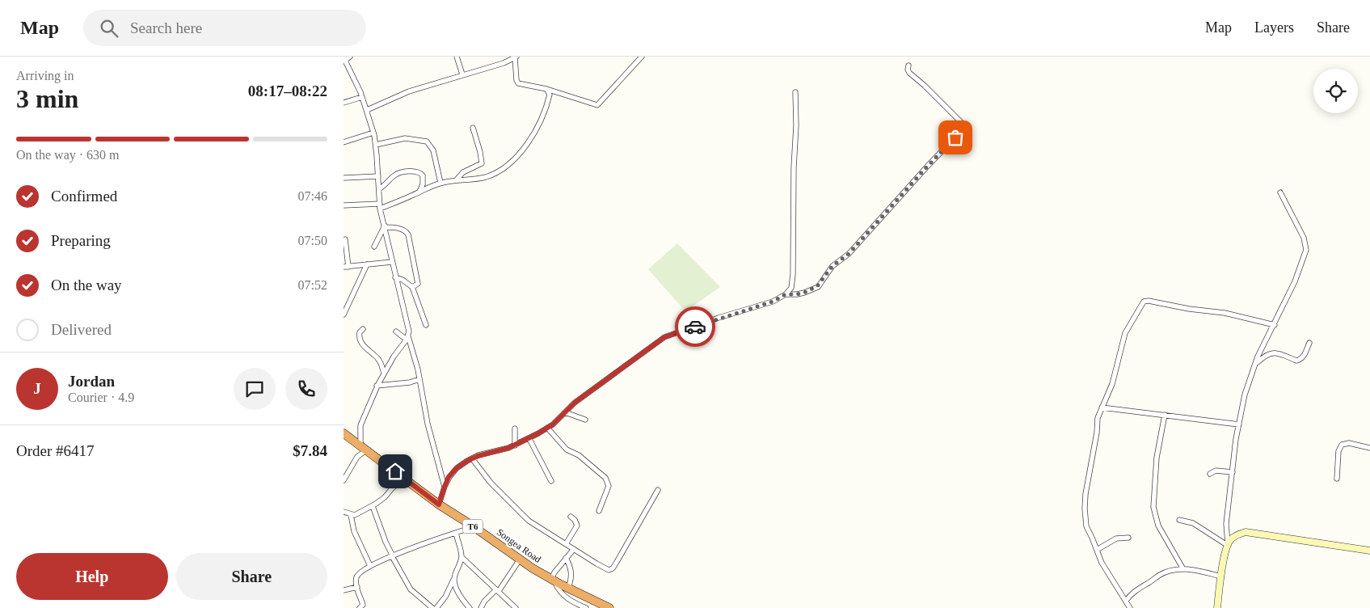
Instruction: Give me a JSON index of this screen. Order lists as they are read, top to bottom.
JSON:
{
  "streets": {
    "highway": ["T6", "Songea Road"]
  },
  "page": {
    "header": "Map",
    "search": "Search here",
    "nav": ["Map", "Layers", "Share"],
    "heading": ["3 min", "Arriving in", "08:17–08:22"],
    "panel": [
      "Jordan",
      "Courier · 4.9",
      "Order #6417",
      "$7.84"
    ],
    "bar": "On the way · 630 m",
    "list": [
      ["Confirmed", "07:46"],
      ["Preparing", "07:50"],
      ["On the way", "07:52"],
      "Delivered"
    ],
    "round": "J",
    "buttons": ["Help", "Share"]
  }
}
